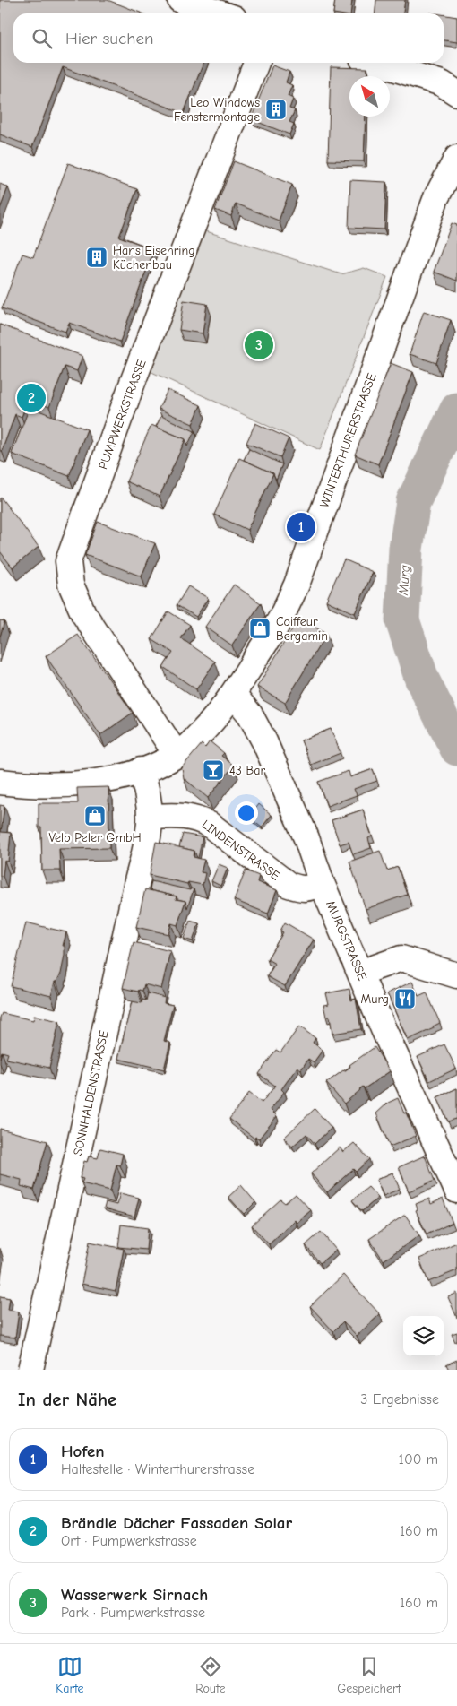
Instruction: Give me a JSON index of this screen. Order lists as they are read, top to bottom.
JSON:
{
  "streets": {
    "street": [
      "PUMPWERKSTRASSE",
      "WINTERTHURERSTRASSE",
      "LINDENSTRASSE",
      "MURGSTRASSE",
      "SONNHALDENSTRASSE"
    ]
  },
  "crossings": [
    ["PUMPWERKSTRASSE", "WINTERTHURERSTRASSE"],
    ["WINTERTHURERSTRASSE", "MURGSTRASSE"],
    ["LINDENSTRASSE", "MURGSTRASSE"],
    ["LINDENSTRASSE", "SONNHALDENSTRASSE"]
  ],
  "water": ["Murg"],
  "places": {
    "building": ["Leo Windows Fenstermontage", "Hans Eisenring Küchenbau"],
    "shop": ["Coiffeur Bergamin", "Velo Peter GmbH"],
    "bar": ["43 Bar"],
    "restaurant": ["Murg"]
  },
  "north": "top left",
  "page": {
    "search": "Hier suchen",
    "pins": ["3", "2", "1"],
    "heading": ["In der Nähe", "3 Ergebnisse"],
    "list": [
      {
        "mark": "1",
        "name": "Hofen",
        "note": "Haltestelle · Winterthurerstrasse",
        "value": "100 m"
      },
      {
        "mark": "2",
        "name": "Brändle Dächer Fassaden Solar",
        "note": "Ort · Pumpwerkstrasse",
        "value": "160 m"
      },
      {
        "mark": "3",
        "name": "Wasserwerk Sirnach",
        "note": "Park · Pumpwerkstrasse",
        "value": "160 m"
      }
    ],
    "nav": ["Karte", "Route", "Gespeichert"]
  }
}
